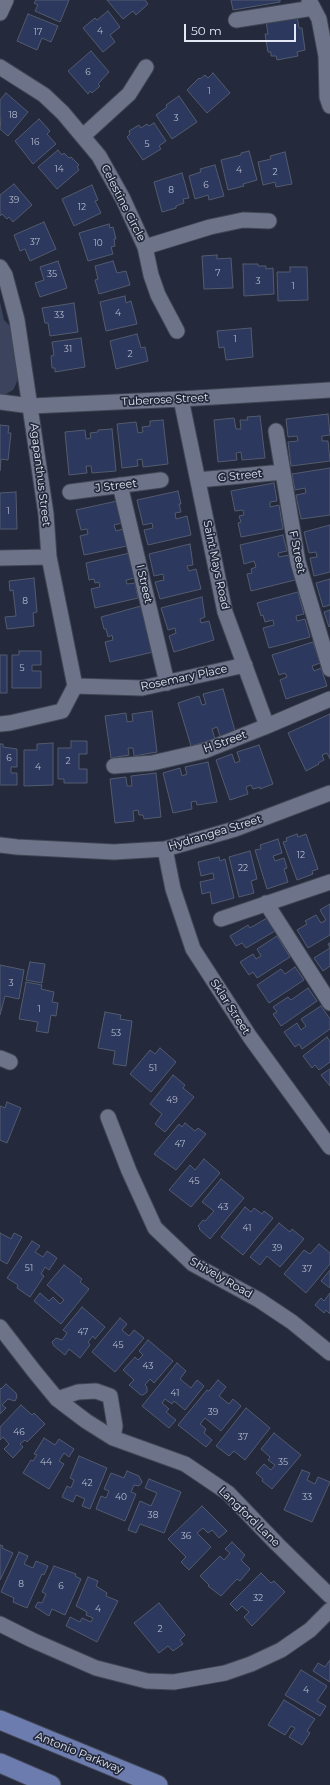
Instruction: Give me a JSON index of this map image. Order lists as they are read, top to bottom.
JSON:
{
  "streets": {
    "main road": ["Antonio Parkway"],
    "street": [
      "Celestine Circle",
      "Tuberose Street",
      "Agapanthus Street",
      "G Street",
      "J Street",
      "F Street",
      "Saint Mays Road",
      "I Street",
      "Rosemary Place",
      "H Street",
      "Hydrangea Street",
      "Sklar Street",
      "Shively Road",
      "Langford Lane"
    ]
  },
  "crossings": [
    ["Tuberose Street", "Agapanthus Street"],
    ["Tuberose Street", "Saint Mays Road"],
    ["Agapanthus Street", "Rosemary Place"],
    ["G Street", "F Street"],
    ["G Street", "Saint Mays Road"],
    ["J Street", "I Street"],
    ["Saint Mays Road", "Rosemary Place"],
    ["Saint Mays Road", "H Street"],
    ["I Street", "Rosemary Place"],
    ["Hydrangea Street", "Sklar Street"]
  ],
  "house_numbers": [
    "4",
    "17",
    "6",
    "1",
    "18",
    "3",
    "16",
    "5",
    "14",
    "4",
    "2",
    "6",
    "8",
    "39",
    "12",
    "37",
    "10",
    "7",
    "35",
    "3",
    "1",
    "4",
    "33",
    "1",
    "31",
    "2",
    "1",
    "8",
    "5",
    "6",
    "2",
    "4",
    "12",
    "22",
    "3",
    "1",
    "53",
    "51",
    "49",
    "47",
    "45",
    "43",
    "41",
    "39",
    "51",
    "37",
    "47",
    "45",
    "43",
    "41",
    "39",
    "46",
    "37",
    "44",
    "35",
    "42",
    "40",
    "33",
    "38",
    "36",
    "8",
    "6",
    "32",
    "4",
    "2",
    "4"
  ],
  "scale_bar": "50 m"
}
